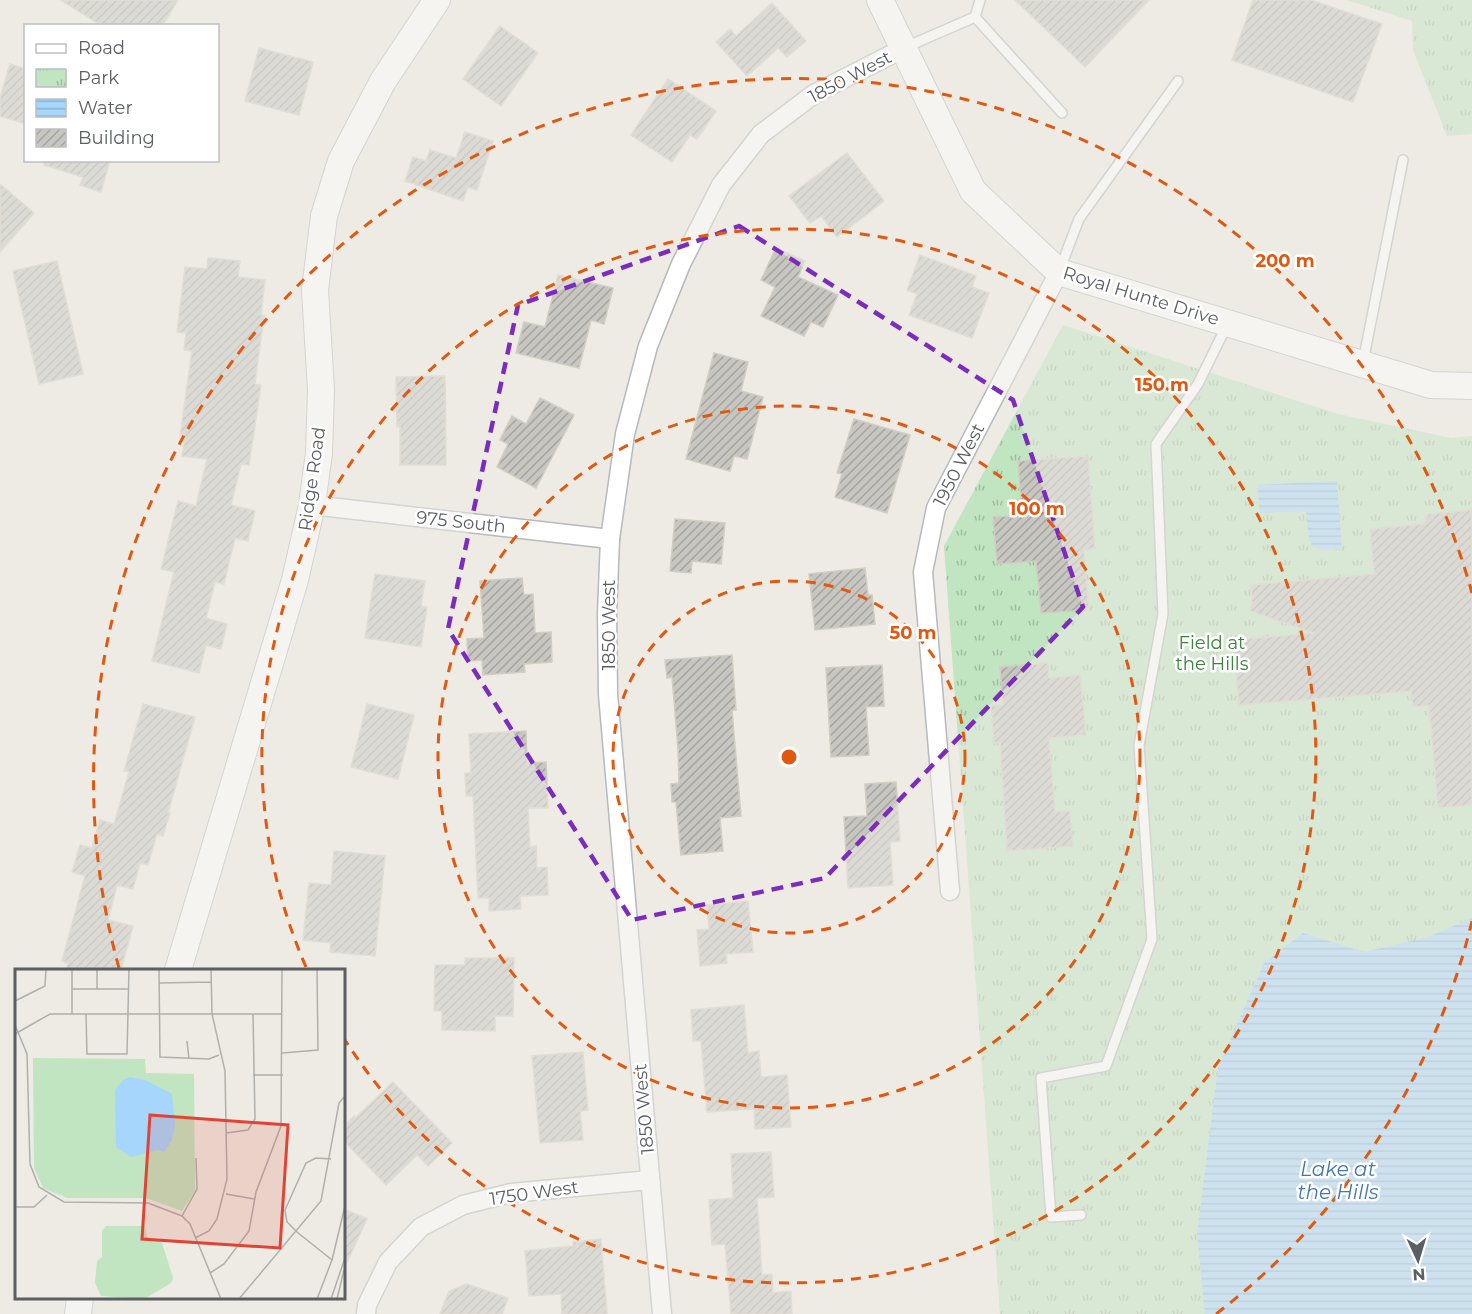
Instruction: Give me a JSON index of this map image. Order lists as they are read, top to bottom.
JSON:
{
  "streets": {
    "street": [
      "1850 West",
      "Royal Hunte Drive",
      "1950 West",
      "Ridge Road",
      "975 South",
      "1750 West"
    ]
  },
  "crossings": [
    ["1850 West", "Royal Hunte Drive"],
    ["1850 West", "975 South"],
    ["1850 West", "1750 West"],
    ["Royal Hunte Drive", "1950 West"],
    ["Ridge Road", "975 South"]
  ],
  "water": ["Lake at the Hills"],
  "parks": ["Field at the Hills"],
  "legend": [
    "Road",
    "Park",
    "Water",
    "Building"
  ],
  "north": "bottom",
  "rings": [
    "200 m",
    "150 m",
    "100 m",
    "50 m"
  ]
}
